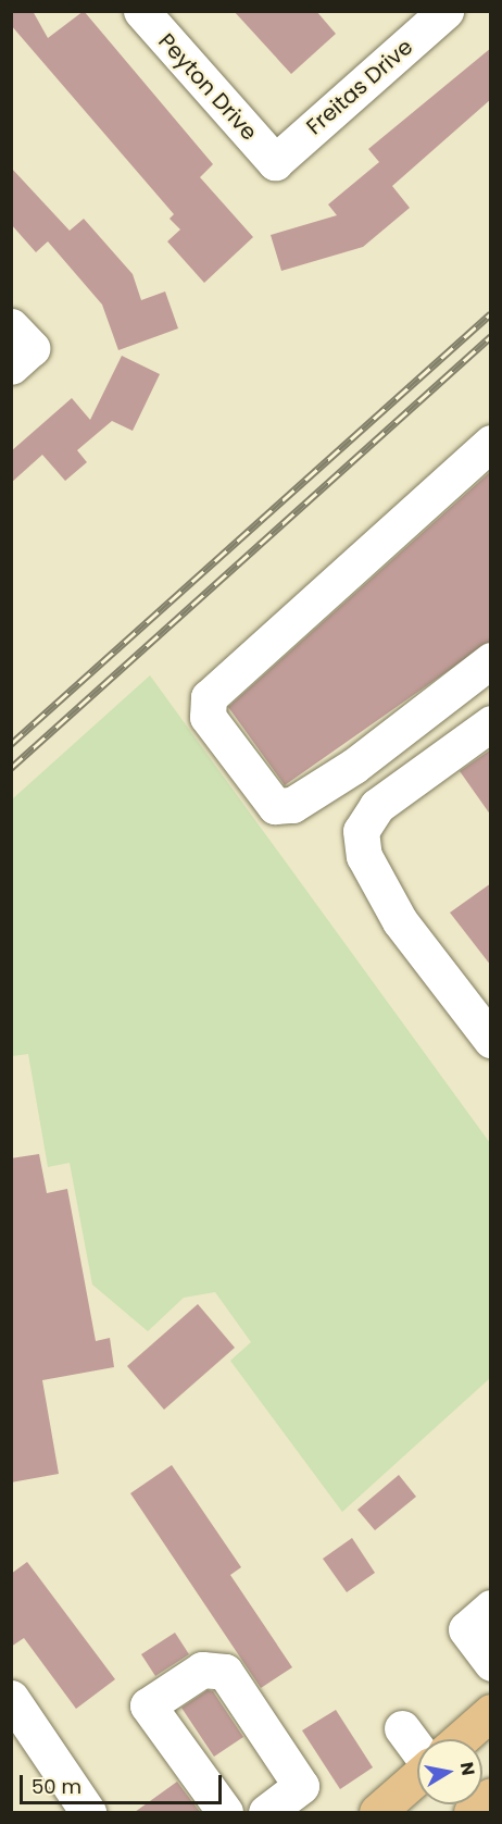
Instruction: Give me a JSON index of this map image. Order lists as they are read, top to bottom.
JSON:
{
  "streets": {
    "street": ["Peyton Drive", "Freitas Drive"]
  },
  "crossings": [
    ["Peyton Drive", "Freitas Drive"]
  ],
  "scale_bar": "50 m",
  "north": "right"
}
